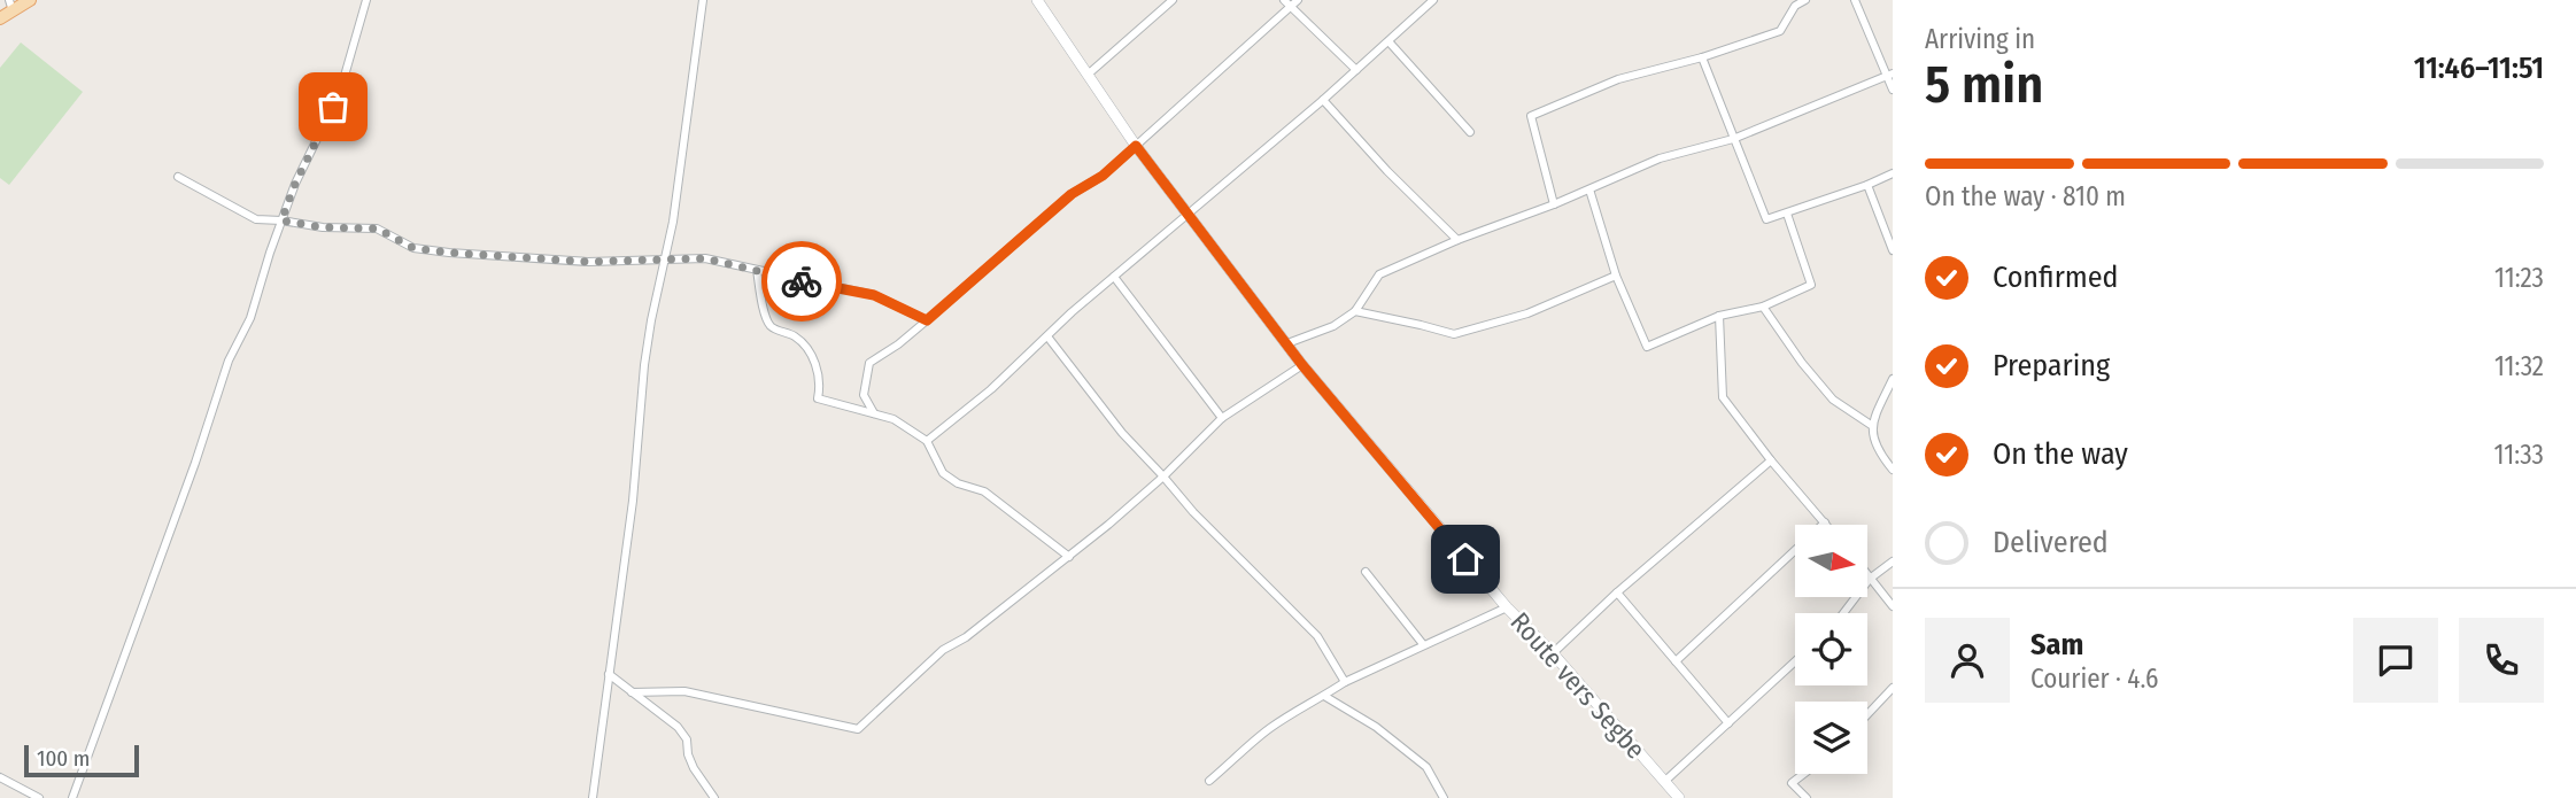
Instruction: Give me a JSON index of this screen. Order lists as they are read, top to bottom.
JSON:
{
  "streets": {
    "main road": ["Route vers Segbe"]
  },
  "scale_bar": "100 m",
  "north": "right",
  "page": {
    "heading": ["5 min", "Arriving in", "11:46–11:51"],
    "panel": ["Sam", "Courier · 4.6"],
    "bar": "On the way · 810 m",
    "list": [
      ["Confirmed", "11:23"],
      ["Preparing", "11:32"],
      ["On the way", "11:33"],
      "Delivered"
    ],
    "scale": "100 m"
  }
}
